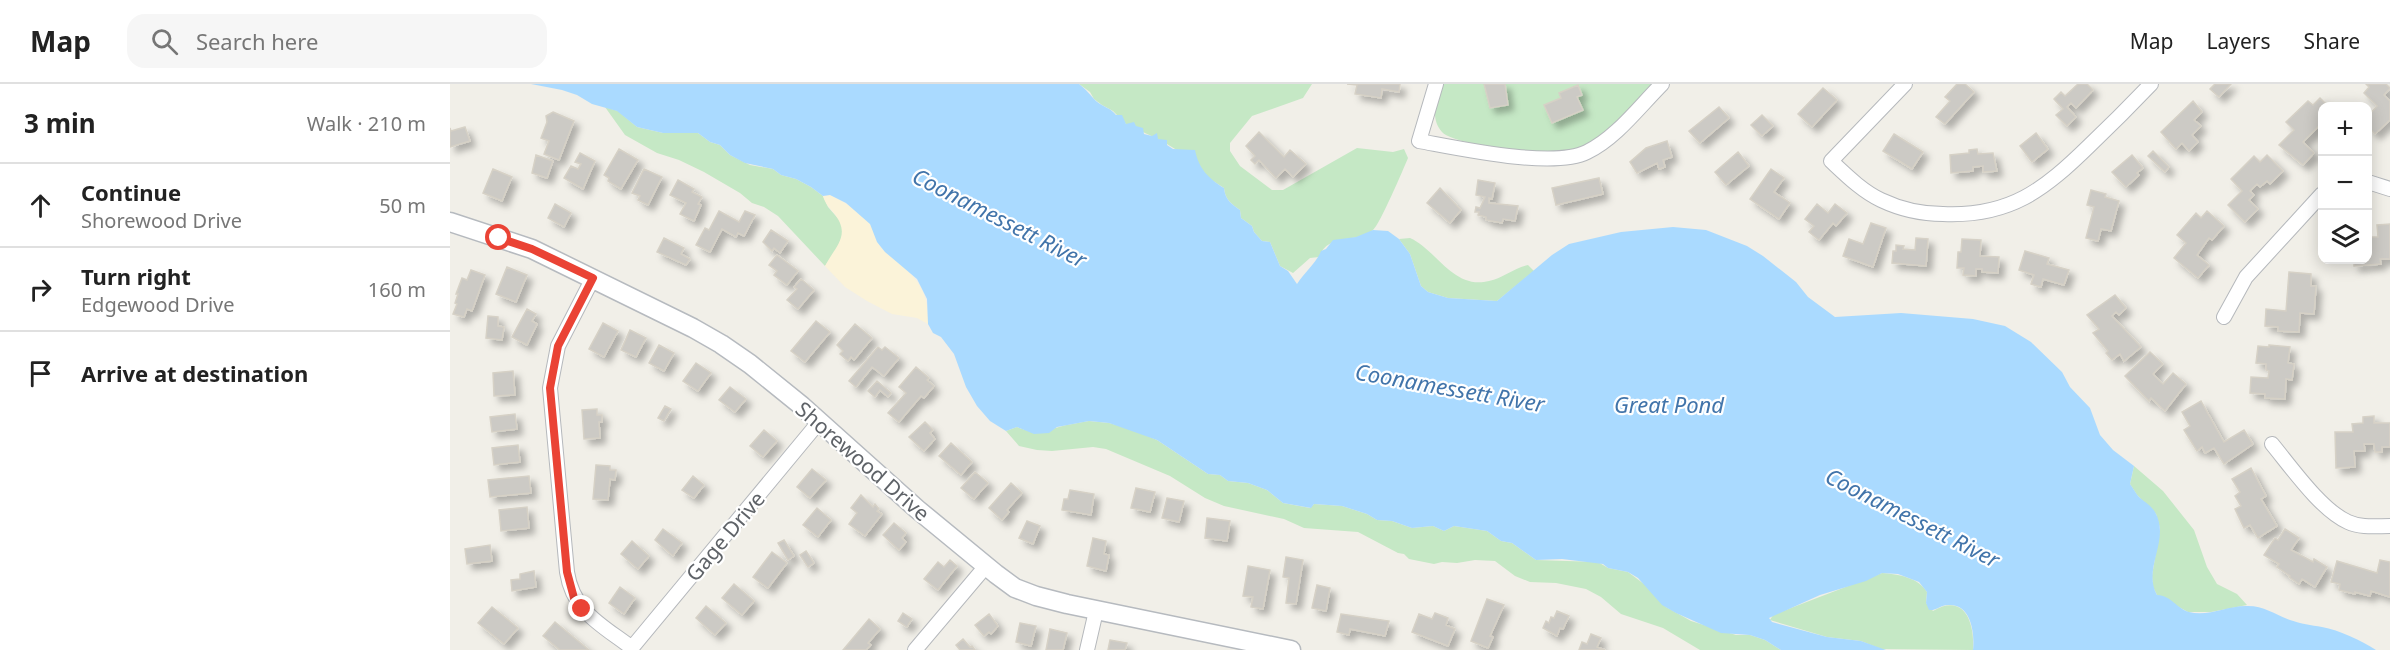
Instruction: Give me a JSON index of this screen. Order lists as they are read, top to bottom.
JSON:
{
  "streets": {
    "street": ["Shorewood Drive", "Gage Drive"]
  },
  "crossings": [
    ["Shorewood Drive", "Gage Drive"]
  ],
  "water": ["Coonamessett River", "Great Pond"],
  "page": {
    "header": "Map",
    "search": "Search here",
    "nav": ["Map", "Layers", "Share"],
    "heading": ["3 min", "Walk · 210 m"],
    "map_buttons": ["+", "−"],
    "list": [
      ["Continue", "Shorewood Drive", "50 m"],
      ["Turn right", "Edgewood Drive", "160 m"],
      "Arrive at destination"
    ]
  }
}
